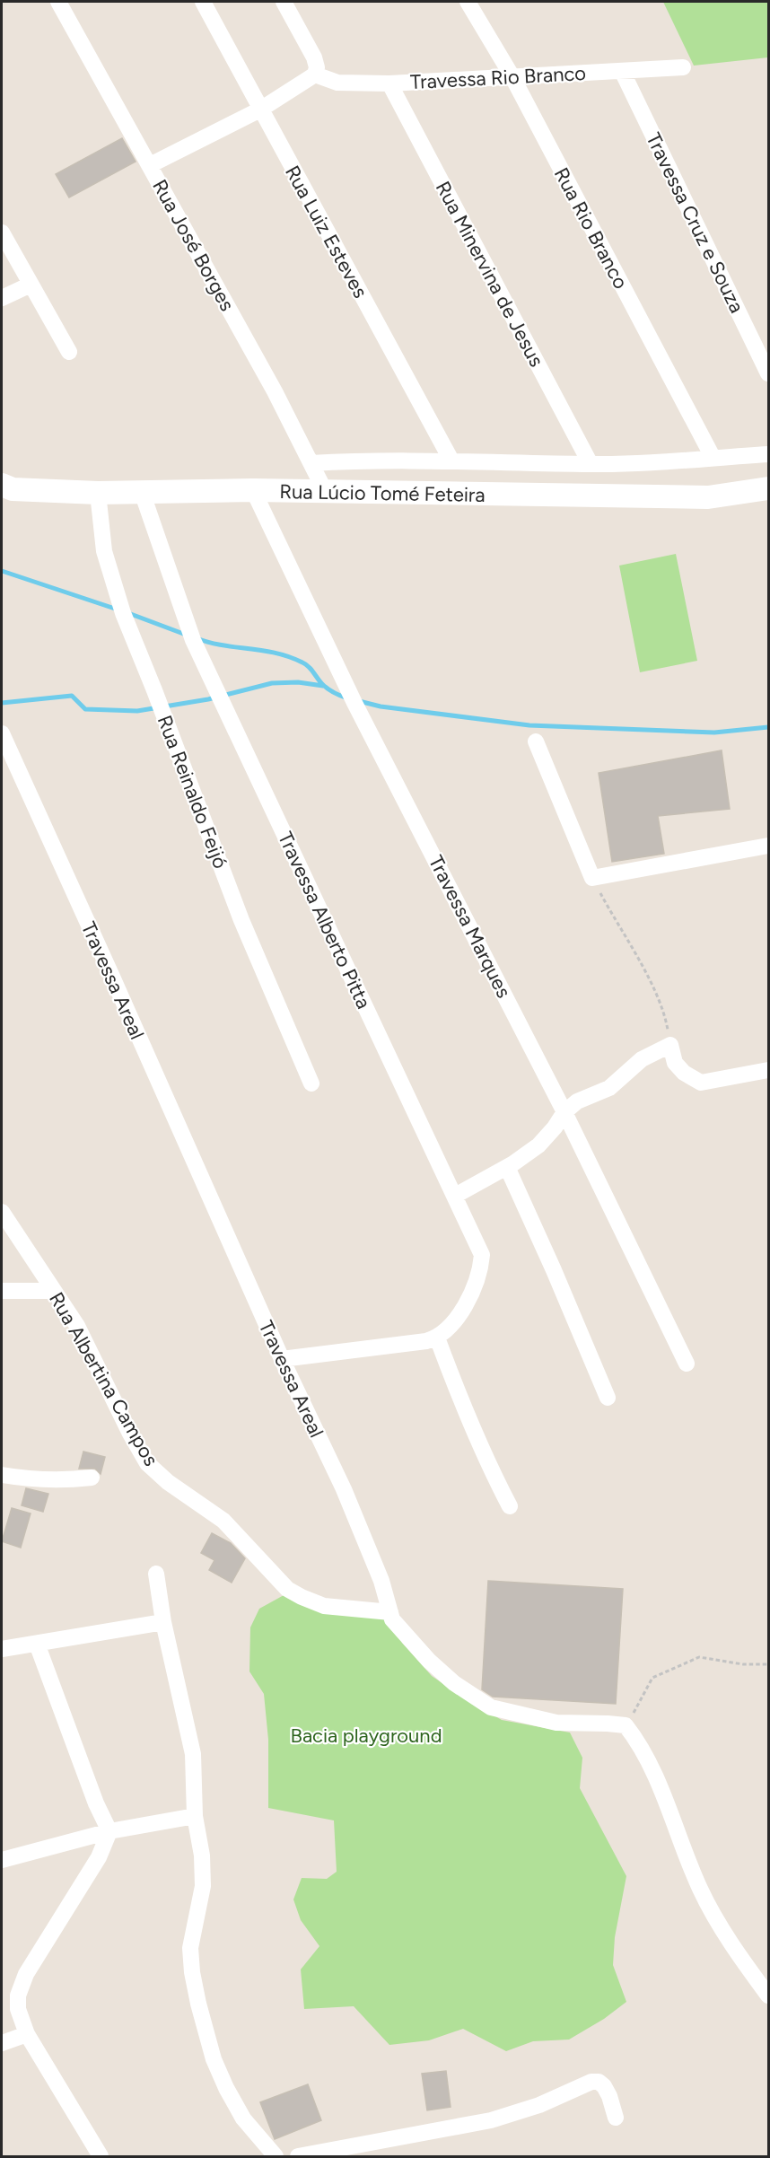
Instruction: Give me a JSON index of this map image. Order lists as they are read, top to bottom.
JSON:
{
  "streets": {
    "main road": ["Rua Lúcio Tomé Feteira"],
    "street": [
      "Travessa Rio Branco",
      "Travessa Cruz e Souza",
      "Rua Rio Branco",
      "Rua Luiz Esteves",
      "Rua José Borges",
      "Rua Minervina de Jesus",
      "Rua Reinaldo Feijó",
      "Travessa Alberto Pitta",
      "Travessa Marques",
      "Travessa Areal",
      "Rua Albertina Campos"
    ]
  },
  "crossings": [
    ["Travessa Rio Branco", "Travessa Cruz e Souza"],
    ["Travessa Rio Branco", "Rua Rio Branco"],
    ["Travessa Rio Branco", "Rua Minervina de Jesus"],
    ["Rua Rio Branco", "Rua Lúcio Tomé Feteira"],
    ["Rua Luiz Esteves", "Rua Lúcio Tomé Feteira"],
    ["Rua José Borges", "Rua Lúcio Tomé Feteira"],
    ["Rua Minervina de Jesus", "Rua Lúcio Tomé Feteira"],
    ["Rua Lúcio Tomé Feteira", "Rua Reinaldo Feijó"],
    ["Rua Lúcio Tomé Feteira", "Travessa Alberto Pitta"],
    ["Rua Lúcio Tomé Feteira", "Travessa Marques"],
    ["Travessa Areal", "Rua Albertina Campos"]
  ],
  "parks": ["Bacia playground"]
}
